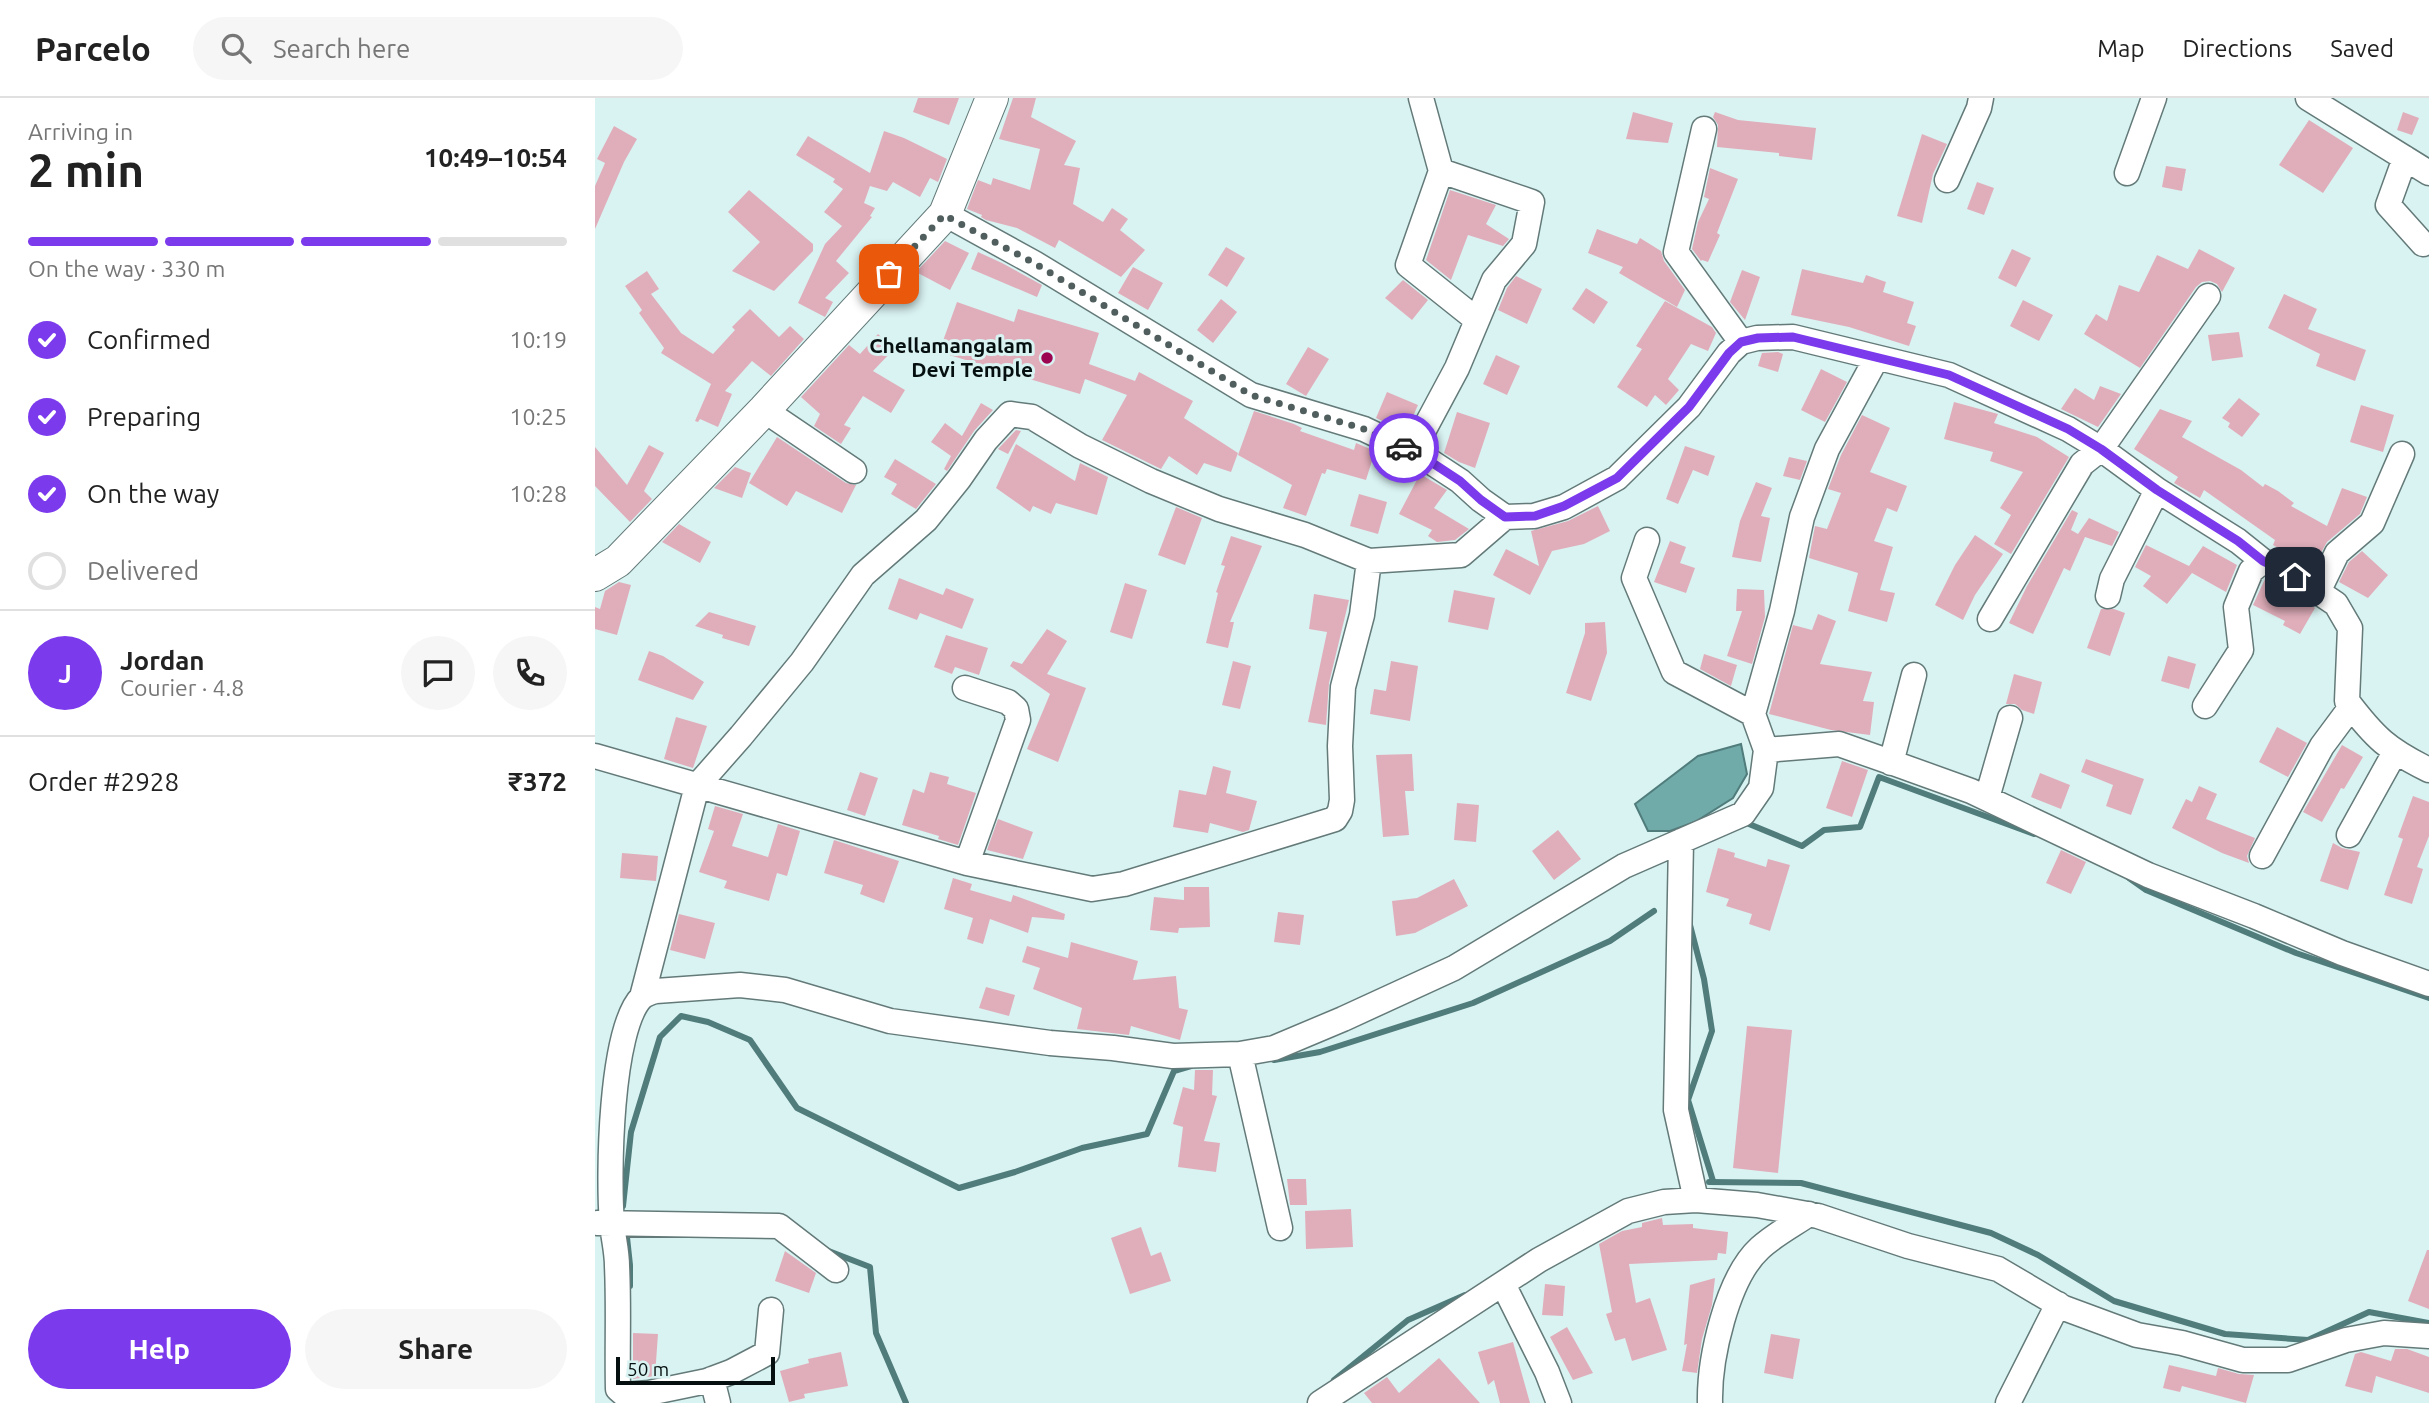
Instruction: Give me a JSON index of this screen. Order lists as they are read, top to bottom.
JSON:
{
  "places": ["Chellamangalam Devi Temple"],
  "scale_bar": "50 m",
  "page": {
    "header": "Parcelo",
    "search": "Search here",
    "nav": ["Map", "Directions", "Saved"],
    "heading": ["2 min", "Arriving in", "10:49–10:54"],
    "panel": [
      "Jordan",
      "Courier · 4.8",
      "Order #2928",
      "₹372"
    ],
    "bar": "On the way · 330 m",
    "list": [
      ["Confirmed", "10:19"],
      ["Preparing", "10:25"],
      ["On the way", "10:28"],
      "Delivered"
    ],
    "round": "J",
    "buttons": ["Help", "Share"],
    "scale": "50 m"
  }
}
